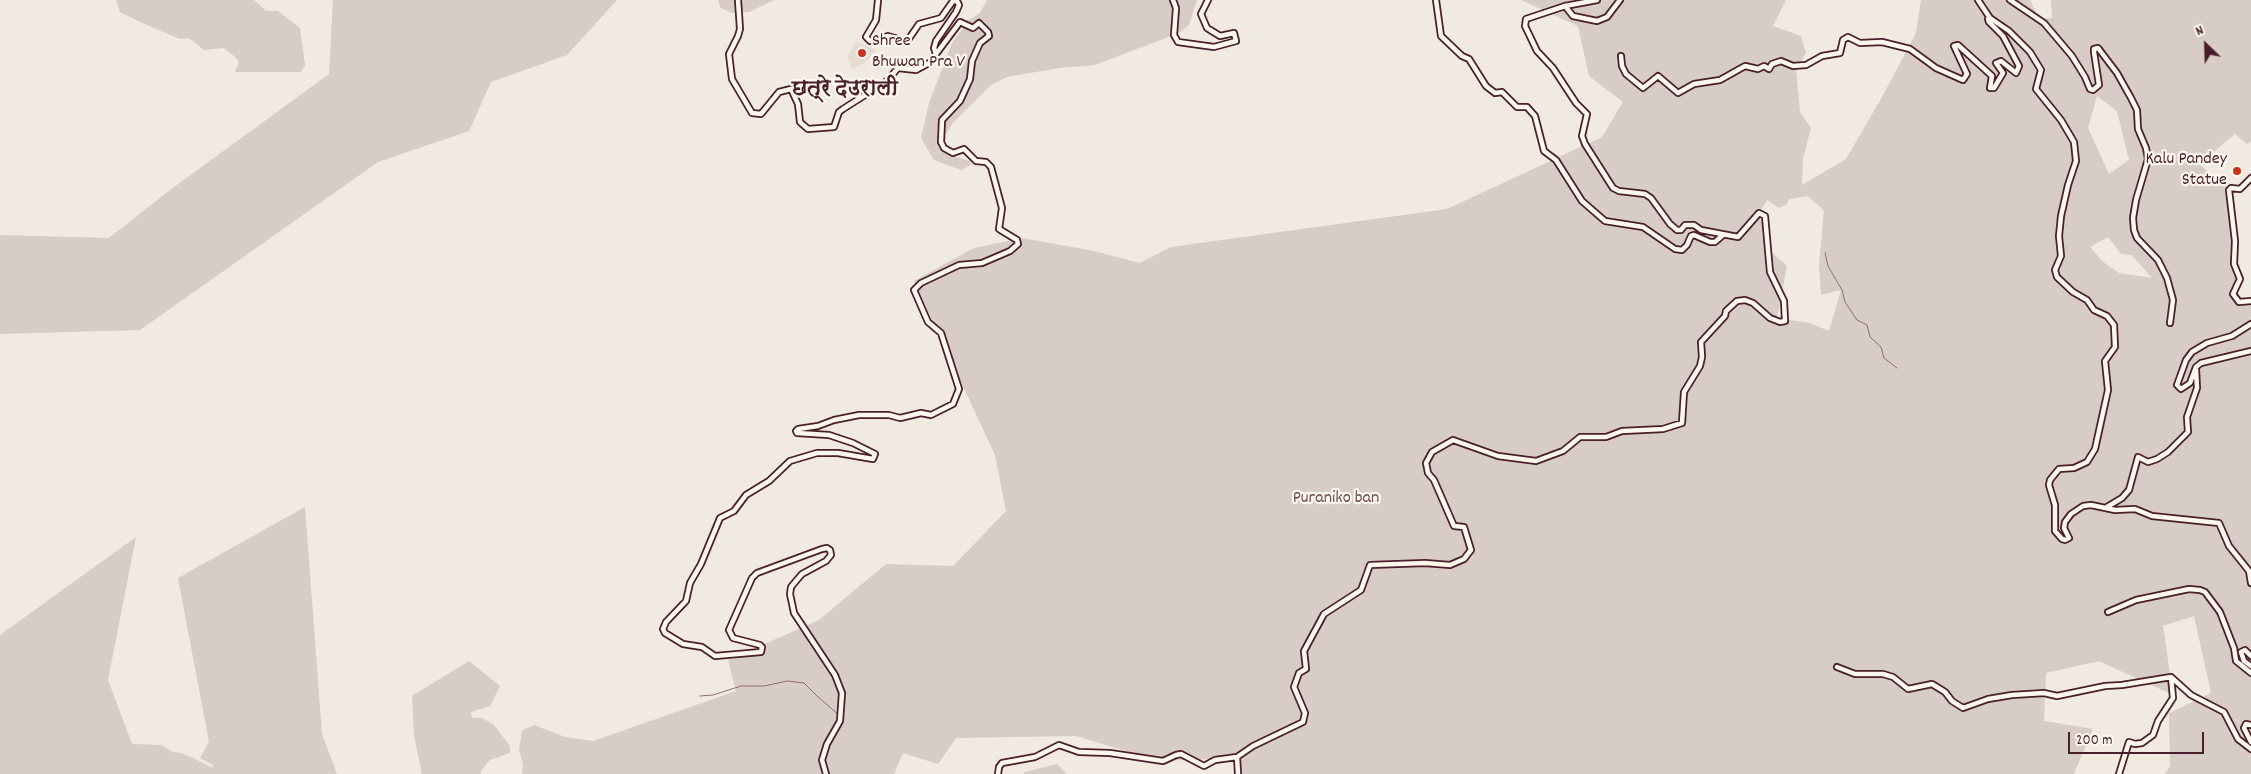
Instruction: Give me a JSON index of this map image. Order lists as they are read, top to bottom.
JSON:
{
  "districts": ["छत्रे देउराली"],
  "parks": ["Puraniko ban"],
  "places": ["Shree Bhuwan Pra V", "Kalu Pandey Statue"],
  "scale_bar": "200 m",
  "north": "top left"
}
